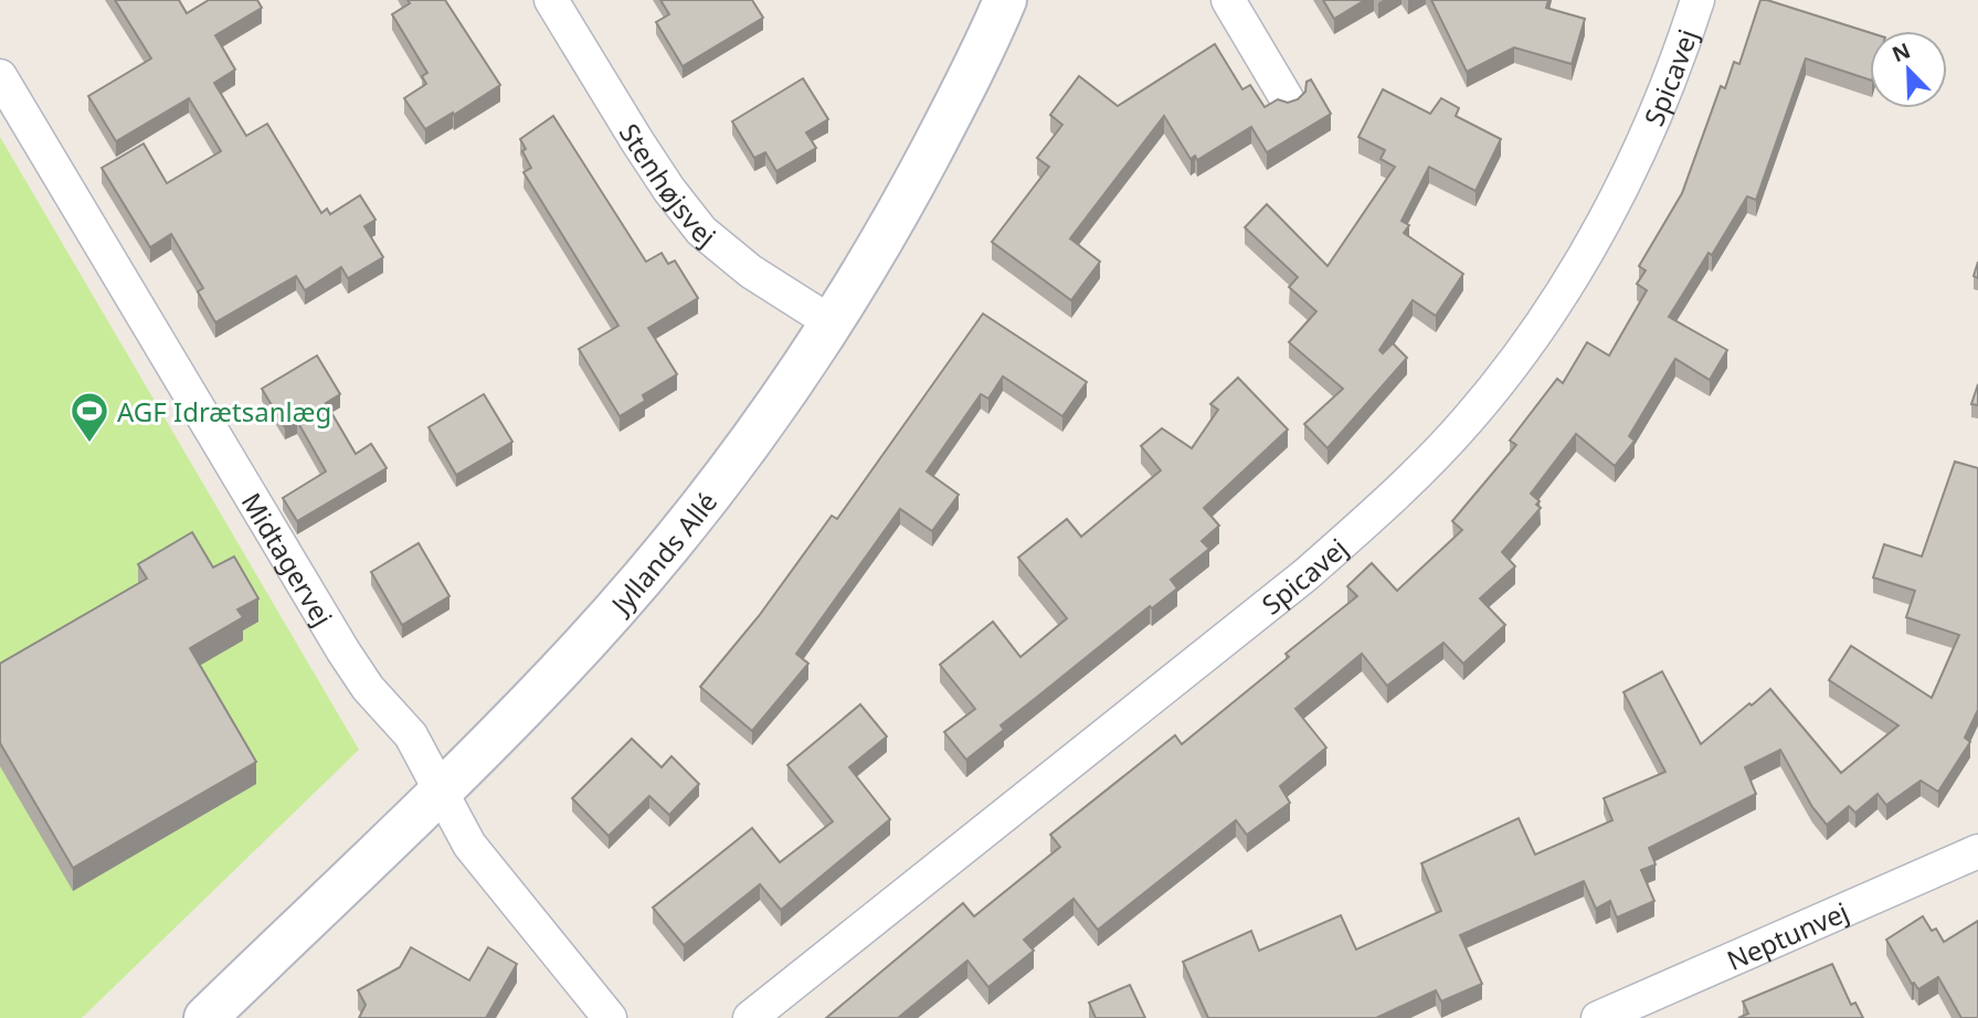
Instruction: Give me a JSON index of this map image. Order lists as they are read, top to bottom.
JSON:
{
  "streets": {
    "street": [
      "Spicavej",
      "Stenhøjsvej",
      "Jyllands Allé",
      "Midtagervej",
      "Neptunvej"
    ]
  },
  "crossings": [
    ["Stenhøjsvej", "Jyllands Allé"],
    ["Jyllands Allé", "Midtagervej"]
  ],
  "places": {
    "sports": ["AGF Idrætsanlæg"]
  },
  "north": "top left"
}
